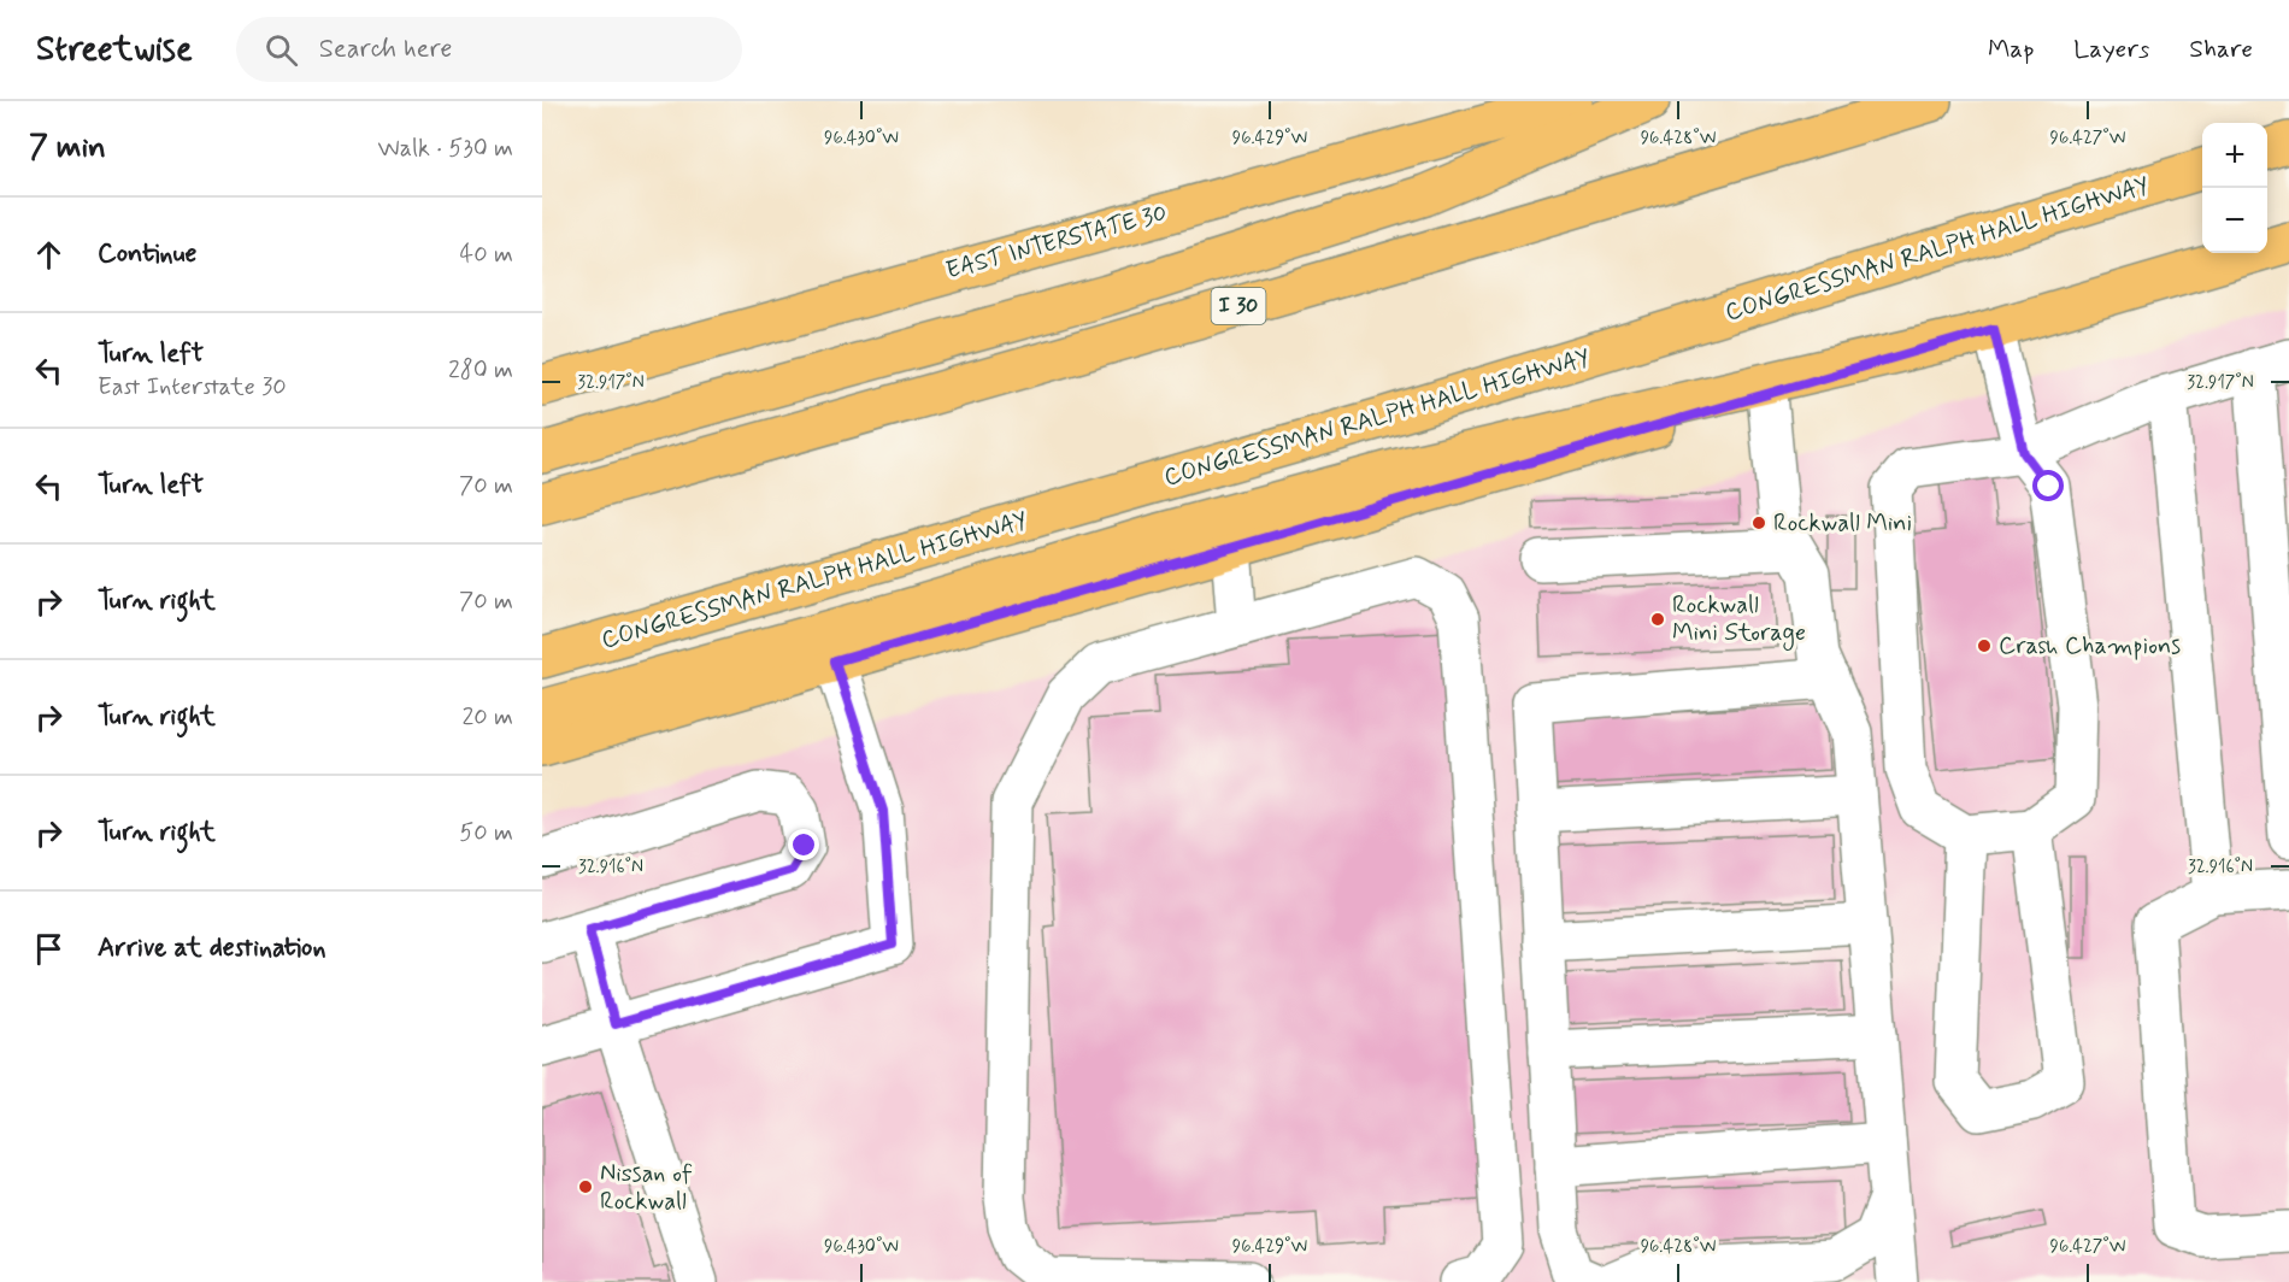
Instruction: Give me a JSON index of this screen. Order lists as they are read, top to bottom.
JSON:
{
  "streets": {
    "main road": ["EAST INTERSTATE 30", "CONGRESSMAN RALPH HALL HIGHWAY", "I 30"]
  },
  "places": [
    "Rockwall Mini",
    "Rockwall Mini Storage",
    "Crash Champions",
    "Nissan of Rockwall"
  ],
  "page": {
    "header": "Streetwise",
    "search": "Search here",
    "nav": ["Map", "Layers", "Share"],
    "heading": ["7 min", "Walk · 530 m"],
    "map_buttons": ["+", "−"],
    "list": [
      ["Continue", "40 m"],
      ["Turn left", "East Interstate 30", "280 m"],
      ["Turn left", "70 m"],
      ["Turn right", "70 m"],
      ["Turn right", "20 m"],
      ["Turn right", "50 m"],
      "Arrive at destination"
    ]
  },
  "coordinates": [
    "96.430°W",
    "96.429°W",
    "96.428°W",
    "96.427°W",
    "32.917°N",
    "32.916°N"
  ]
}
